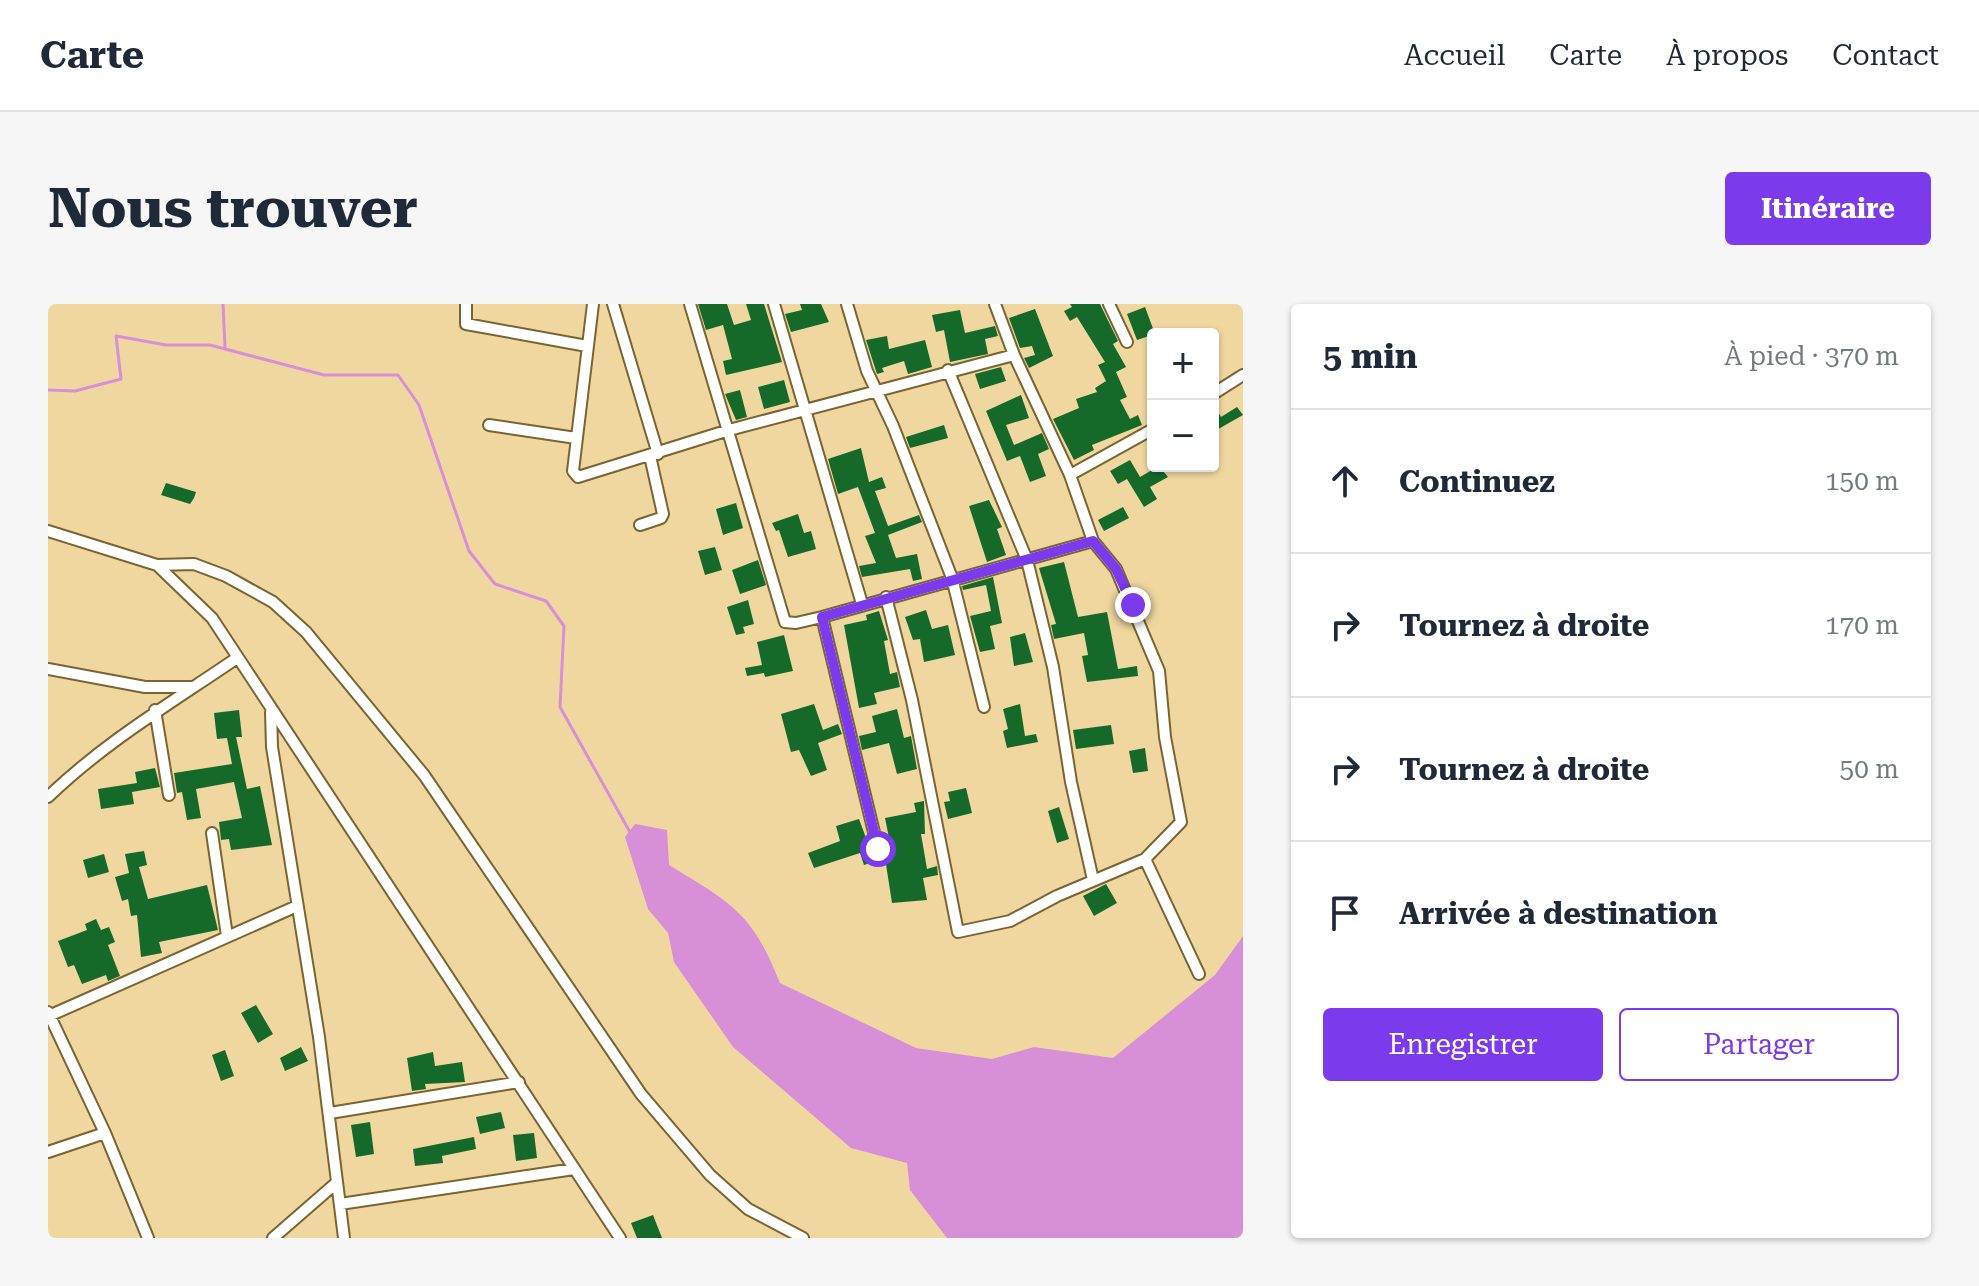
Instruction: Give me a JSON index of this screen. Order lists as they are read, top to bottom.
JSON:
{
  "page": {
    "header": "Carte",
    "nav": [
      "Accueil",
      "Carte",
      "À propos",
      "Contact"
    ],
    "buttons": [
      "Itinéraire",
      ["Enregistrer", "Partager"]
    ],
    "title": "Nous trouver",
    "heading": ["5 min", "À pied · 370 m"],
    "map_buttons": ["+", "−"],
    "list": [
      ["Continuez", "150 m"],
      ["Tournez à droite", "170 m"],
      ["Tournez à droite", "50 m"],
      "Arrivée à destination"
    ]
  }
}
